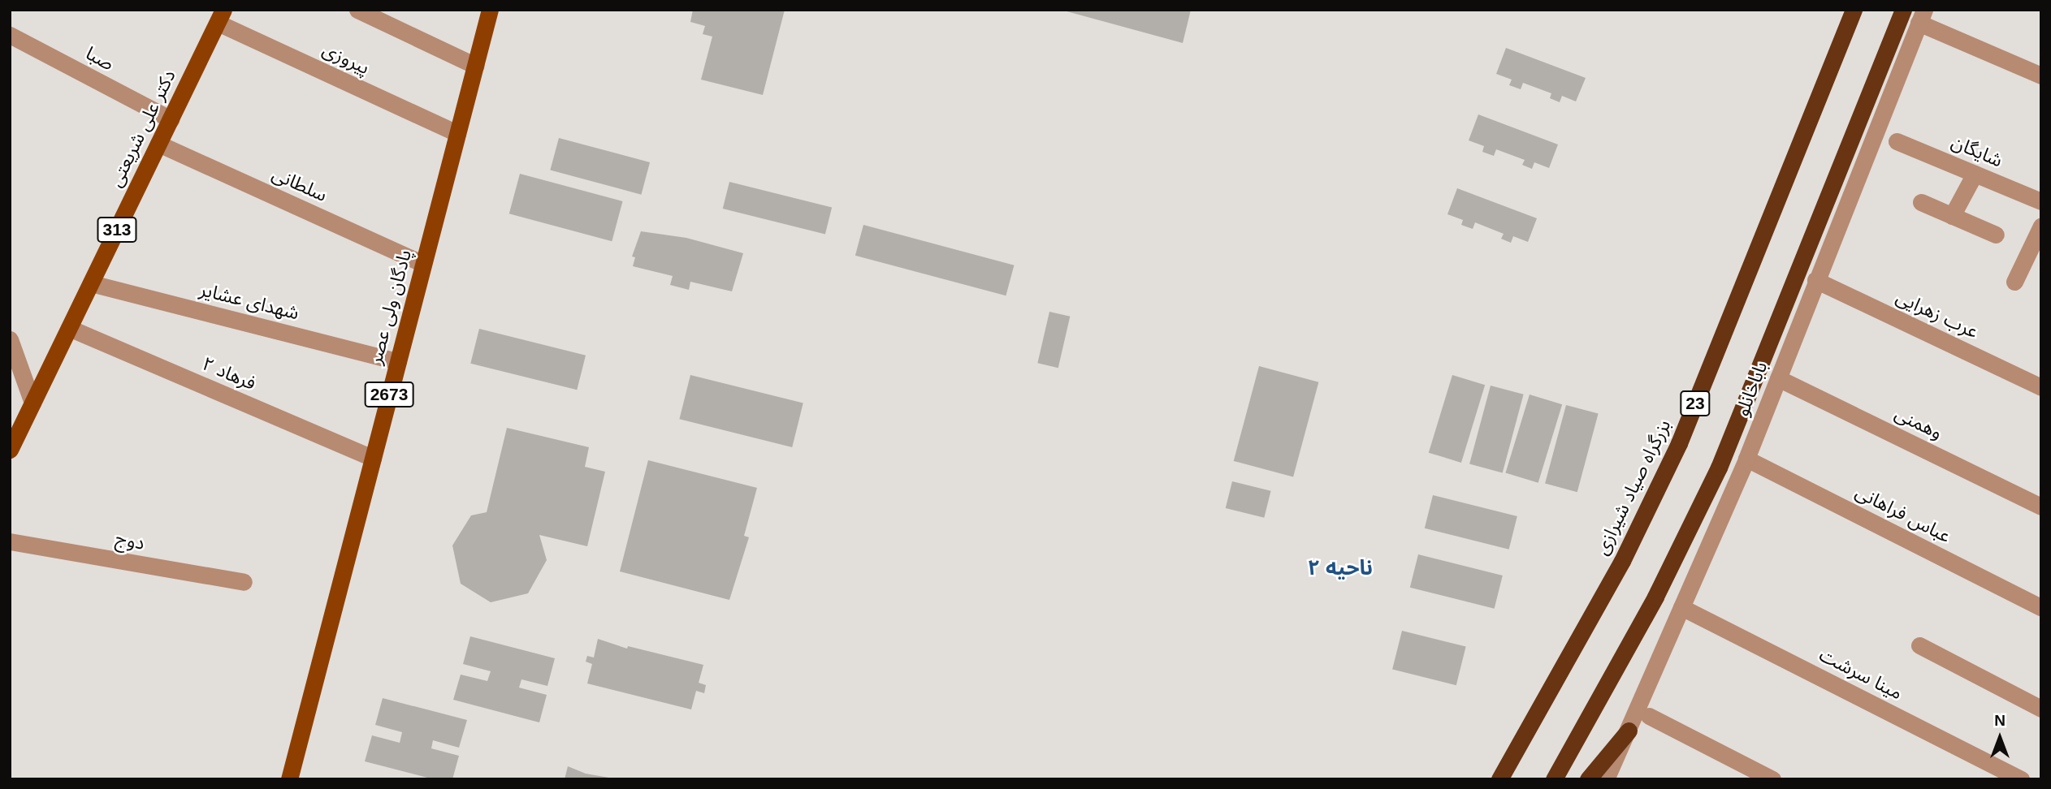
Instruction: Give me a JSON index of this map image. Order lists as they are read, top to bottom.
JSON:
{
  "streets": {
    "highway": ["23", "بزرگراه صیاد شیرازی"],
    "main road": [
      "دکتر علی شریعتی",
      "313",
      "پادگان ولی عصر",
      "2673"
    ],
    "street": [
      "صبا",
      "پیروزی",
      "شایگان",
      "سلطانی",
      "شهدای عشایر",
      "عرب زهرایی",
      "فرهاد ۲",
      "باباخانلو",
      "وهمنی",
      "عباس فراهانی",
      "دوج",
      "مینا سرشت"
    ]
  },
  "crossings": [
    ["صبا", "دکتر علی شریعتی"],
    ["پیروزی", "دکتر علی شریعتی"],
    ["پیروزی", "پادگان ولی عصر"],
    ["دکتر علی شریعتی", "سلطانی"],
    ["دکتر علی شریعتی", "شهدای عشایر"],
    ["دکتر علی شریعتی", "فرهاد ۲"],
    ["سلطانی", "پادگان ولی عصر"],
    ["شهدای عشایر", "پادگان ولی عصر"],
    ["پادگان ولی عصر", "فرهاد ۲"],
    ["عرب زهرایی", "باباخانلو"],
    ["باباخانلو", "وهمنی"],
    ["باباخانلو", "عباس فراهانی"],
    ["باباخانلو", "مینا سرشت"]
  ],
  "districts": ["ناحیه ۲"],
  "north": "top"
}
